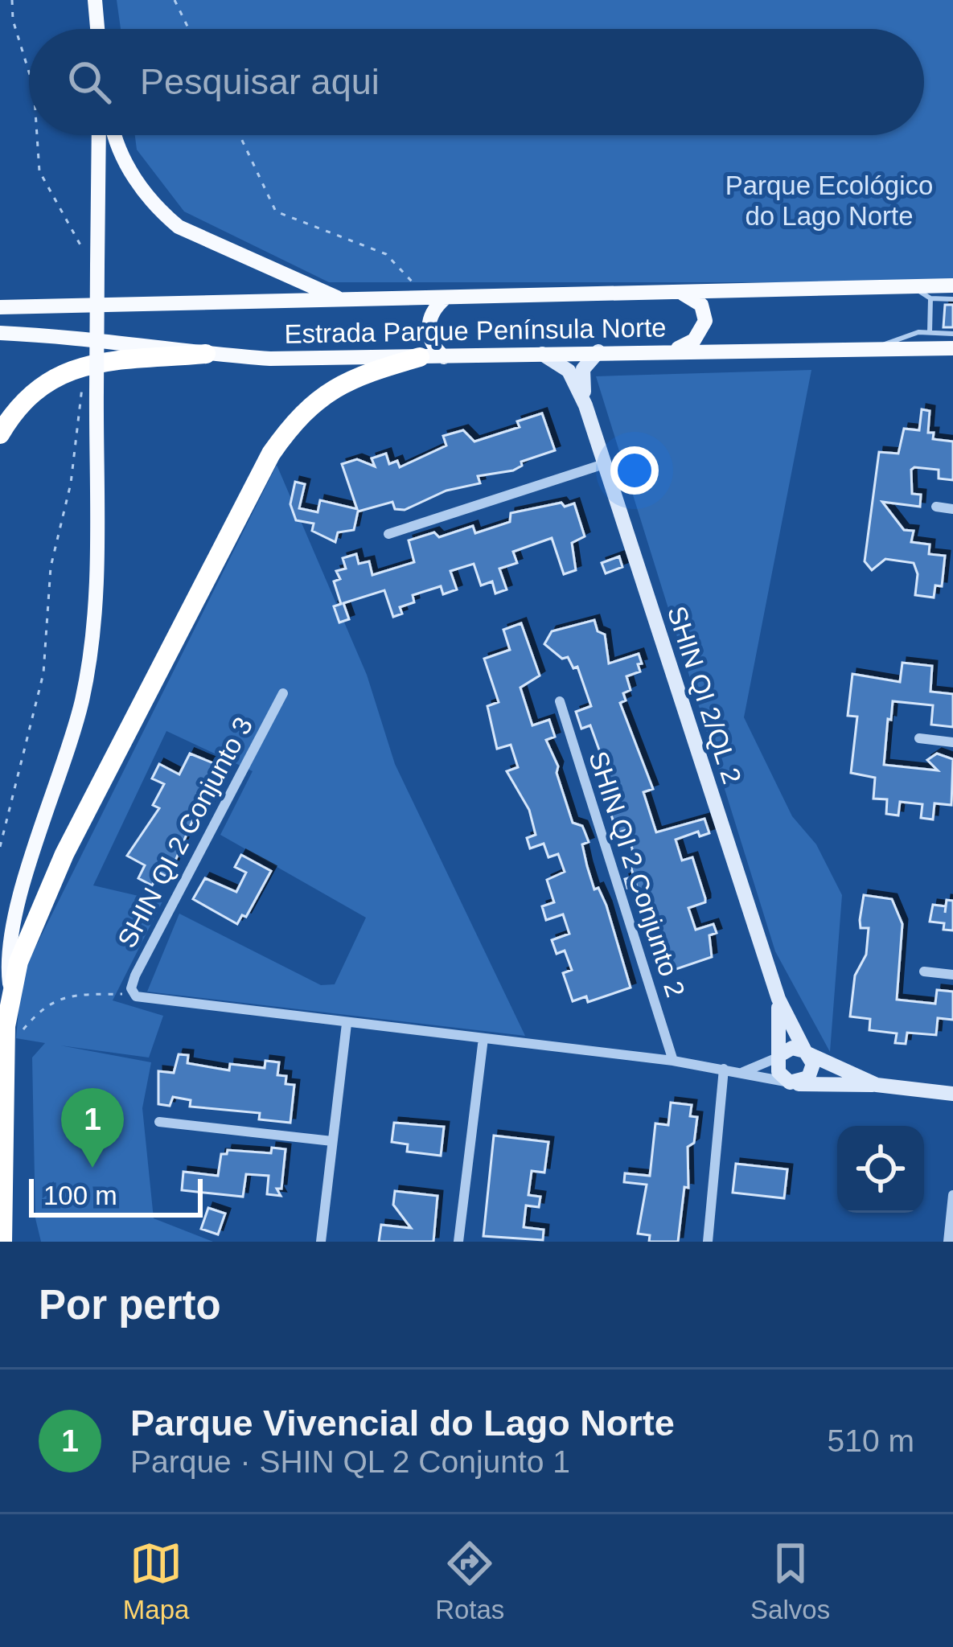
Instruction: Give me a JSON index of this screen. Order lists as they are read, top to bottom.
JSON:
{
  "streets": {
    "main road": ["Estrada Parque Península Norte"],
    "street": ["SHIN QI 2/QL 2", "SHIN QI 2 Conjunto 3", "SHIN QI 2 Conjunto 2"]
  },
  "crossings": [
    ["Estrada Parque Península Norte", "SHIN QI 2/QL 2"]
  ],
  "parks": ["Parque Ecológico do Lago Norte"],
  "scale_bar": "100 m",
  "page": {
    "search": "Pesquisar aqui",
    "pins": "1",
    "scale": "100 m",
    "heading": "Por perto",
    "list": [
      {
        "mark": "1",
        "name": "Parque Vivencial do Lago Norte",
        "note": "Parque · SHIN QL 2 Conjunto 1",
        "value": "510 m"
      }
    ],
    "nav": ["Mapa", "Rotas", "Salvos"]
  }
}
